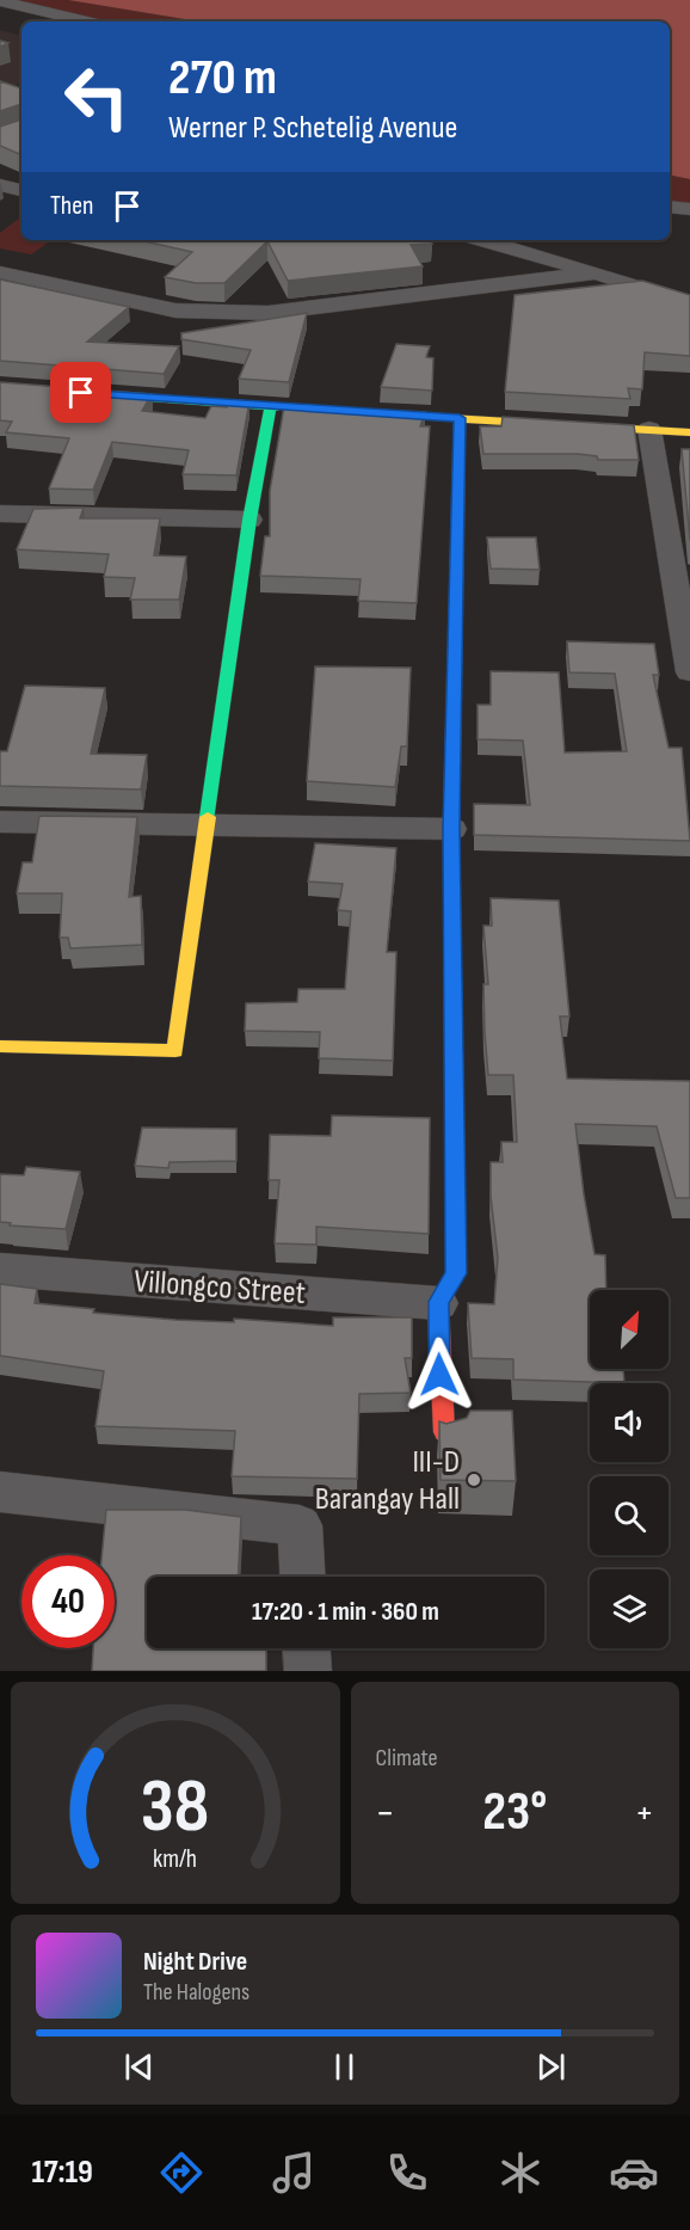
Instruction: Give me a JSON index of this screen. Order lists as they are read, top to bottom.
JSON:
{
  "streets": {
    "street": ["Villongco Street"]
  },
  "places": ["III-D Barangay Hall"],
  "north": "top right",
  "page": {
    "turn": ["270 m", "Werner P. Schetelig Avenue"],
    "then": "Then",
    "limit": "40",
    "trip": "17:20 · 1 min · 360 m",
    "tile": "Climate",
    "heat": ["−", "23°", "+"],
    "song": ["Night Drive", "The Halogens"],
    "tabs": "17:19",
    "gauge": ["38", "km/h"]
  }
}
